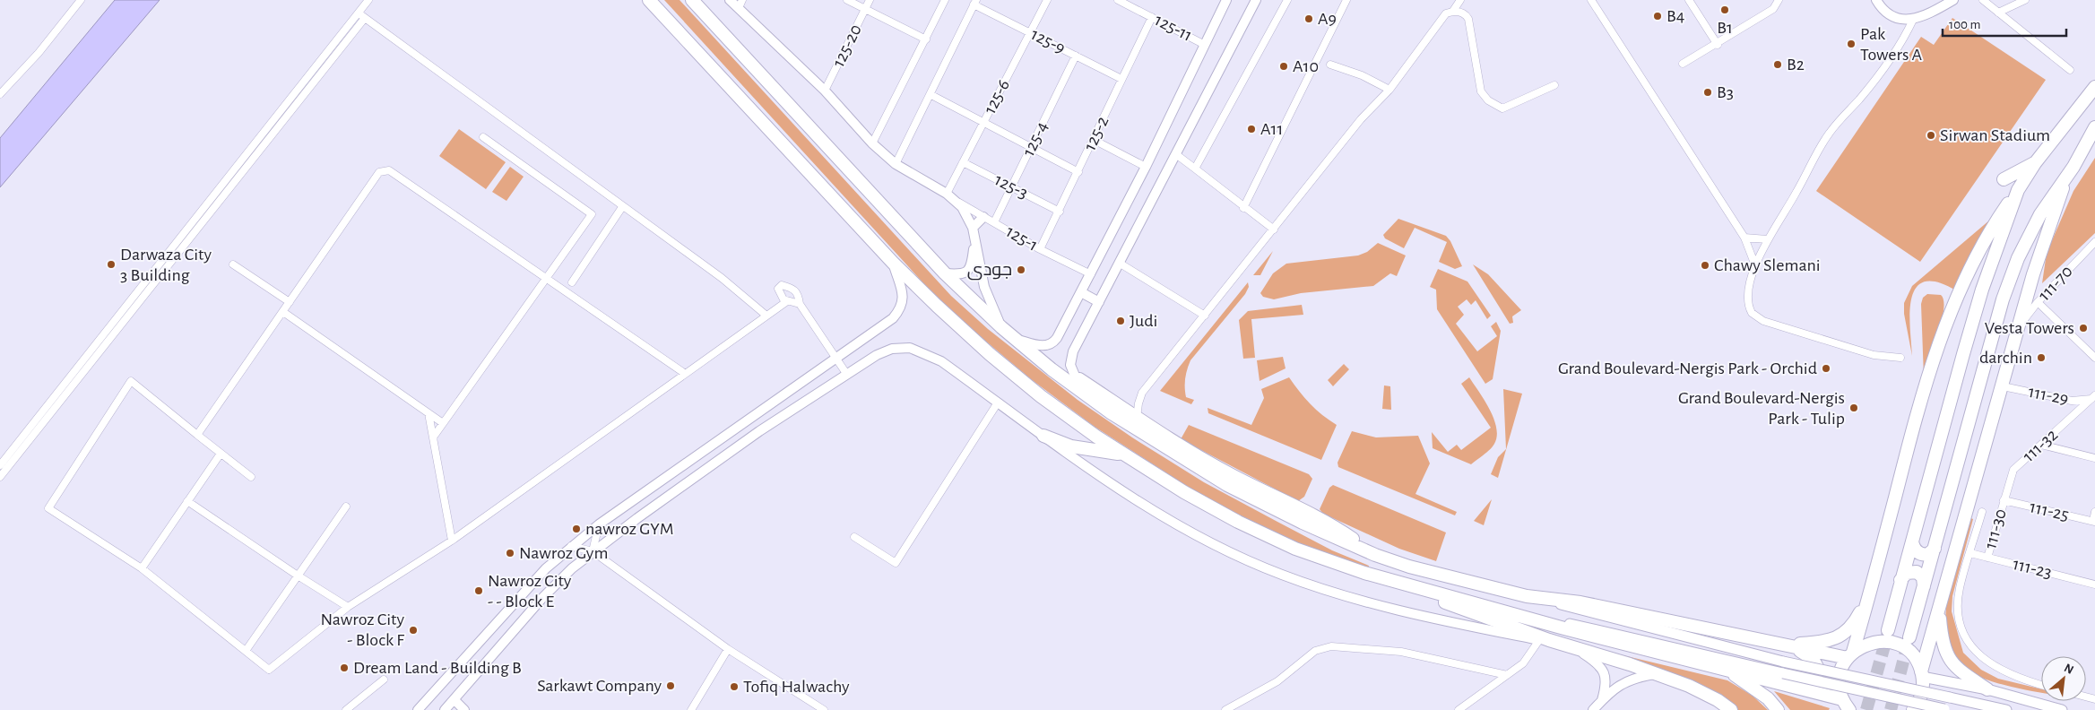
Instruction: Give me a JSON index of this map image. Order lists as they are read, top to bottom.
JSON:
{
  "streets": {
    "street": [
      "125-11",
      "125-9",
      "125-20",
      "125-6",
      "125-2",
      "125-4",
      "125-3",
      "125-1",
      "111-70",
      "111-29",
      "111-32",
      "111-25",
      "111-30",
      "111-23"
    ]
  },
  "crossings": [
    ["125-11", "125-2"],
    ["125-9", "125-6"],
    ["125-9", "125-2"],
    ["125-9", "125-4"],
    ["125-6", "125-3"],
    ["125-6", "125-1"],
    ["125-2", "125-3"],
    ["125-2", "125-1"],
    ["125-4", "125-3"],
    ["125-4", "125-1"],
    ["111-29", "111-32"],
    ["111-32", "111-25"],
    ["111-32", "111-30"],
    ["111-25", "111-30"],
    ["111-30", "111-23"]
  ],
  "places": [
    "B1",
    "B4",
    "A9",
    "Pak Towers A",
    "B2",
    "A10",
    "B3",
    "A11",
    "Sirwan Stadium",
    "Darwaza City 3 Building",
    "Chawy Slemani",
    "جودی",
    "Judi",
    "Vesta Towers",
    "darchin",
    "Grand Boulevard-Nergis Park - Orchid",
    "Grand Boulevard-Nergis Park - Tulip",
    "nawroz GYM",
    "Nawroz Gym",
    "Nawroz City - - Block E",
    "Nawroz City - Block F",
    "Dream Land - Building B",
    "Sarkawt Company",
    "Tofiq Halwachy"
  ],
  "scale_bar": "100 m",
  "north": "top right"
}
